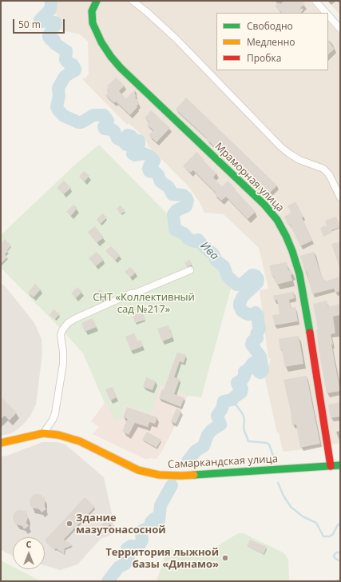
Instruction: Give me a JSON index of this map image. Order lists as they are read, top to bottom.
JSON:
{
  "streets": {
    "street": ["Мраморная улица", "Самаркандская улица"]
  },
  "crossings": [
    ["Мраморная улица", "Самаркандская улица"]
  ],
  "water": ["Ива"],
  "parks": ["СНТ «Коллективный сад №217»"],
  "places": ["Здание мазутонасосной", "Территория лыжной базы «Динамо»"],
  "legend": ["Свободно", "Медленно", "Пробка"],
  "scale_bar": "50 m",
  "north": "top"
}
